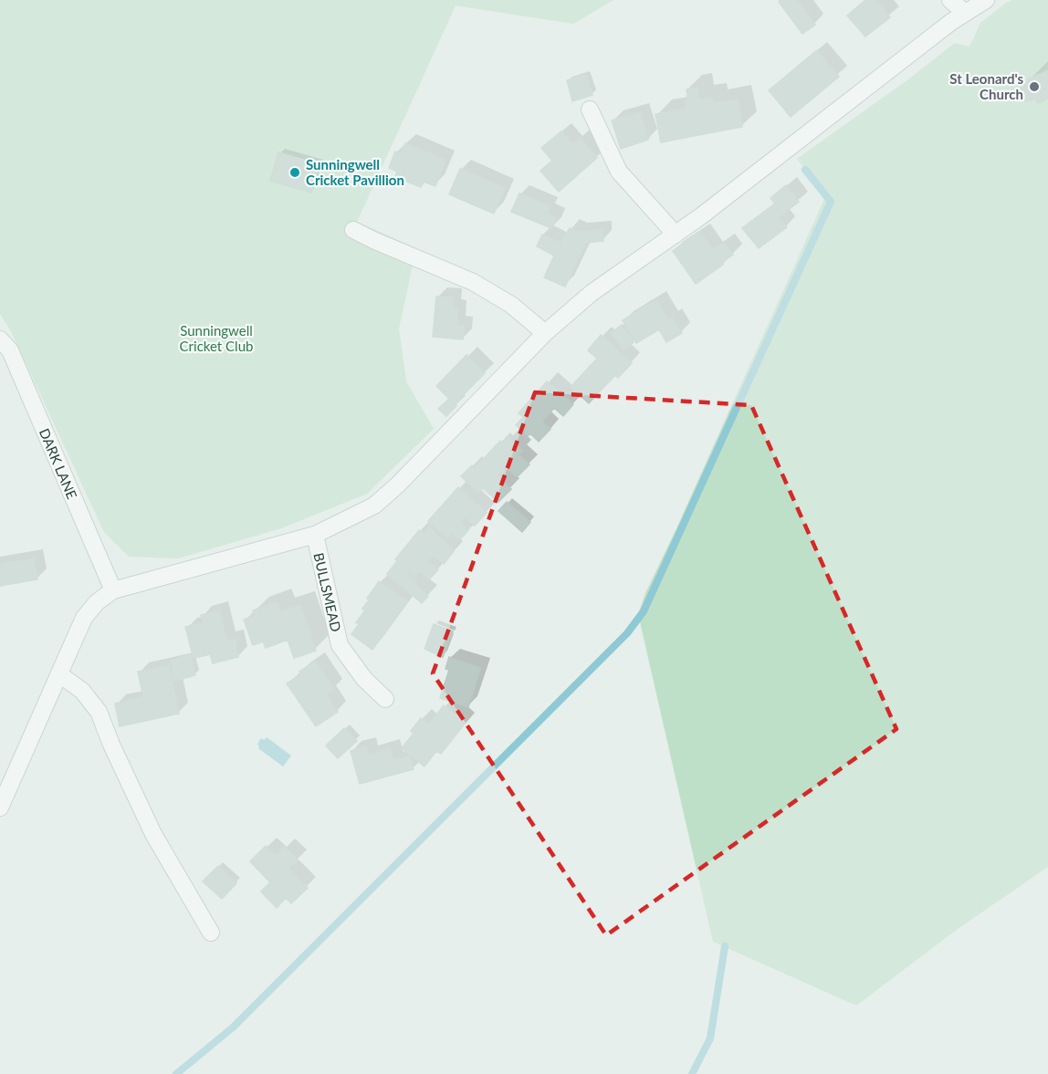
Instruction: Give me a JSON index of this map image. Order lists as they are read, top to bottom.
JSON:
{
  "streets": {
    "street": ["DARK LANE", "BULLSMEAD"]
  },
  "parks": ["Sunningwell Cricket Club"],
  "places": ["St Leonard's Church", "Sunningwell Cricket Pavillion"]
}
